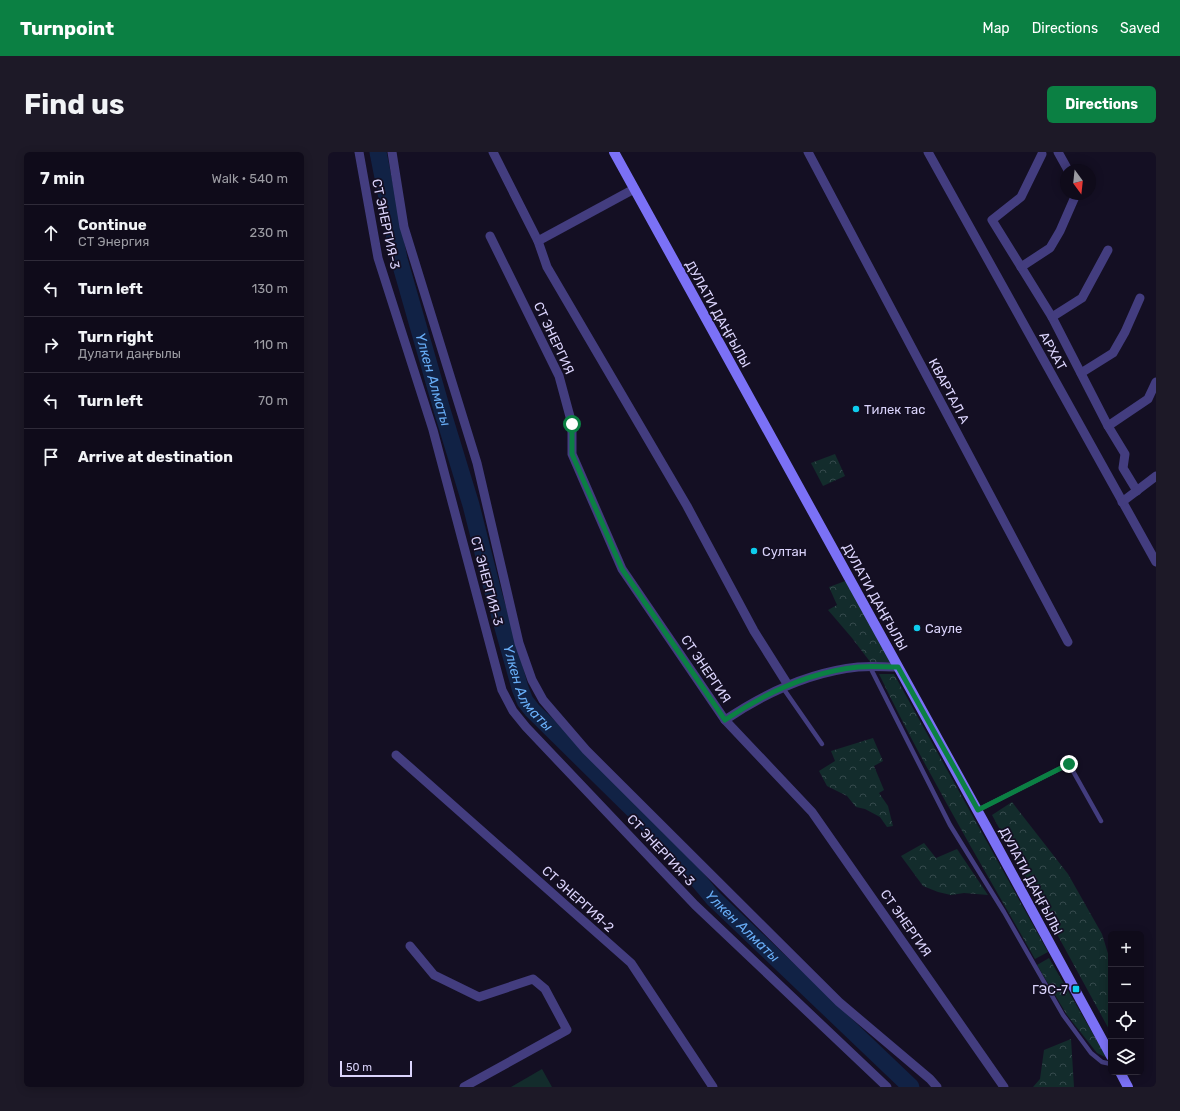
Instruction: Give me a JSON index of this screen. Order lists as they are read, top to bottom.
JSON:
{
  "streets": {
    "main road": ["ДУЛАТИ ДАҢҒЫЛЫ"],
    "street": [
      "СТ ЭНЕРГИЯ-3",
      "СТ ЭНЕРГИЯ",
      "АРХАТ",
      "КВАРТАЛ А",
      "СТ ЭНЕРГИЯ-2"
    ]
  },
  "water": ["Үлкен Алматы"],
  "places": {
    "other": ["Тилек тас", "Султан", "Сауле"],
    "transit": ["ГЭС-7"]
  },
  "scale_bar": "50 m",
  "north": "bottom",
  "page": {
    "header": "Turnpoint",
    "nav": ["Map", "Directions", "Saved"],
    "buttons": "Directions",
    "title": "Find us",
    "heading": ["7 min", "Walk · 540 m"],
    "list": [
      ["Continue", "СТ Энергия", "230 m"],
      ["Turn left", "130 m"],
      ["Turn right", "Дулати даңғылы", "110 m"],
      ["Turn left", "70 m"],
      "Arrive at destination"
    ],
    "map_buttons": ["+", "−"],
    "scale": "50 m"
  }
}
